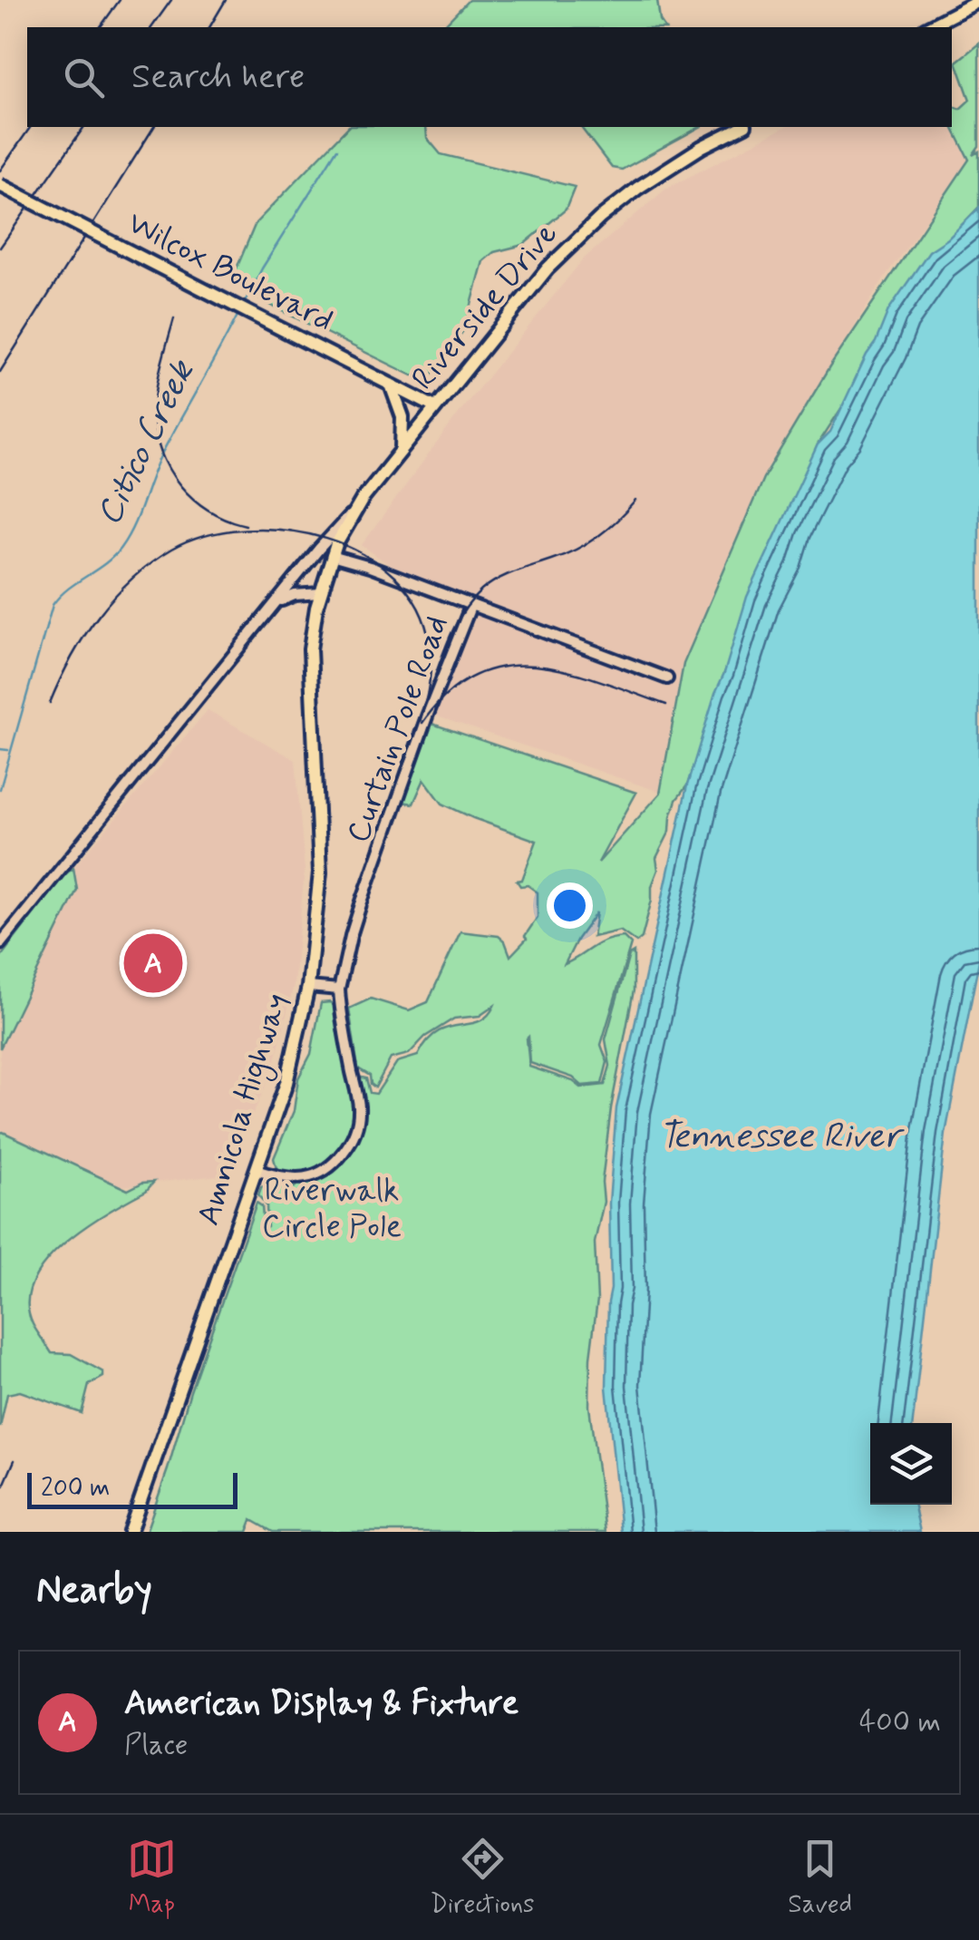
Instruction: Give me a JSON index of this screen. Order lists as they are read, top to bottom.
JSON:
{
  "streets": {
    "main road": ["Wilcox Boulevard", "Riverside Drive", "Amnicola Highway"],
    "street": ["Curtain Pole Road"]
  },
  "crossings": [
    ["Wilcox Boulevard", "Riverside Drive"],
    ["Riverside Drive", "Amnicola Highway"],
    ["Curtain Pole Road", "Amnicola Highway"]
  ],
  "water": ["Citico Creek", "Tennessee River"],
  "parks": ["Riverwalk Circle Pole"],
  "scale_bar": "200 m",
  "page": {
    "search": "Search here",
    "pins": "A",
    "scale": "200 m",
    "heading": "Nearby",
    "list": [
      {
        "mark": "A",
        "name": "American Display & Fixture",
        "note": "Place",
        "value": "400 m"
      }
    ],
    "nav": ["Map", "Directions", "Saved"]
  }
}
